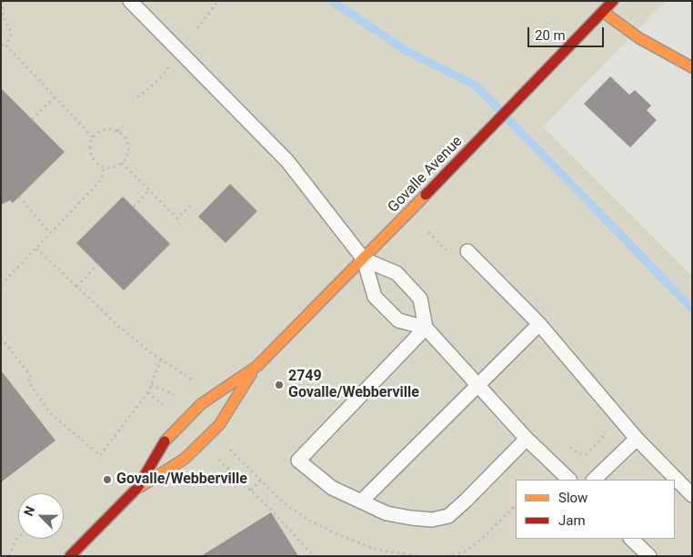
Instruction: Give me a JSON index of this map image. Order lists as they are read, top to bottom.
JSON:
{
  "streets": {
    "street": ["Govalle Avenue"]
  },
  "places": ["2749 Govalle/Webberville", "Govalle/Webberville"],
  "legend": ["Slow", "Jam"],
  "scale_bar": "20 m",
  "north": "top left"
}
